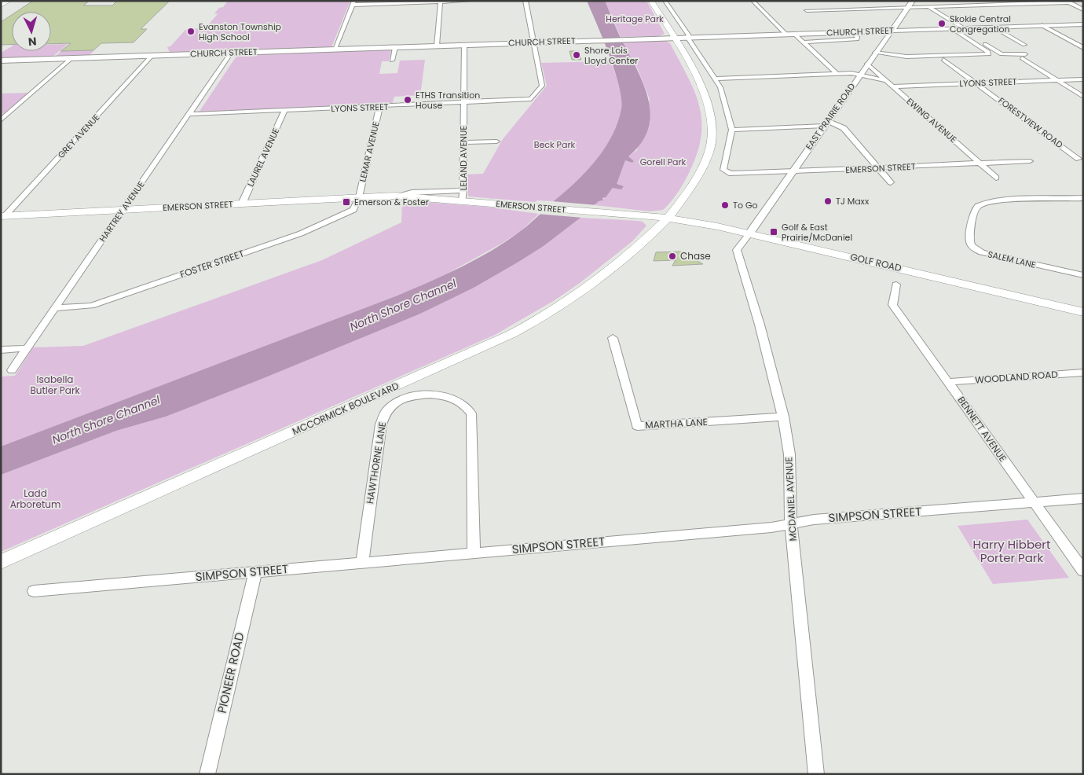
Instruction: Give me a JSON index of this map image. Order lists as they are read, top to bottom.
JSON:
{
  "streets": {
    "main road": ["EMERSON STREET", "GOLF ROAD", "MCCORMICK BOULEVARD"],
    "street": [
      "CHURCH STREET",
      "LYONS STREET",
      "EAST PRAIRIE ROAD",
      "EWING AVENUE",
      "FORESTVIEW ROAD",
      "GREY AVENUE",
      "LEMAR AVENUE",
      "LAUREL AVENUE",
      "LELAND AVENUE",
      "HARTREY AVENUE",
      "SALEM LANE",
      "FOSTER STREET",
      "WOODLAND ROAD",
      "MARTHA LANE",
      "BENNETT AVENUE",
      "HAWTHORNE LANE",
      "MCDANIEL AVENUE",
      "SIMPSON STREET",
      "PIONEER ROAD"
    ]
  },
  "crossings": [
    ["CHURCH STREET", "LYONS STREET"],
    ["CHURCH STREET", "EAST PRAIRIE ROAD"],
    ["CHURCH STREET", "GREY AVENUE"],
    ["CHURCH STREET", "LELAND AVENUE"],
    ["CHURCH STREET", "HARTREY AVENUE"],
    ["CHURCH STREET", "MCCORMICK BOULEVARD"],
    ["LYONS STREET", "EWING AVENUE"],
    ["LYONS STREET", "FORESTVIEW ROAD"],
    ["LYONS STREET", "LEMAR AVENUE"],
    ["LYONS STREET", "LAUREL AVENUE"],
    ["LYONS STREET", "LELAND AVENUE"],
    ["LYONS STREET", "HARTREY AVENUE"],
    ["EAST PRAIRIE ROAD", "EWING AVENUE"],
    ["EAST PRAIRIE ROAD", "EMERSON STREET"],
    ["EAST PRAIRIE ROAD", "GOLF ROAD"],
    ["EAST PRAIRIE ROAD", "MCDANIEL AVENUE"],
    ["EWING AVENUE", "EMERSON STREET"],
    ["GREY AVENUE", "EMERSON STREET"],
    ["LEMAR AVENUE", "EMERSON STREET"],
    ["LEMAR AVENUE", "FOSTER STREET"],
    ["LAUREL AVENUE", "EMERSON STREET"],
    ["LELAND AVENUE", "EMERSON STREET"],
    ["EMERSON STREET", "HARTREY AVENUE"],
    ["EMERSON STREET", "GOLF ROAD"],
    ["EMERSON STREET", "FOSTER STREET"],
    ["EMERSON STREET", "MCCORMICK BOULEVARD"],
    ["HARTREY AVENUE", "FOSTER STREET"],
    ["GOLF ROAD", "MCCORMICK BOULEVARD"],
    ["GOLF ROAD", "MCDANIEL AVENUE"],
    ["WOODLAND ROAD", "BENNETT AVENUE"],
    ["MARTHA LANE", "MCDANIEL AVENUE"],
    ["BENNETT AVENUE", "SIMPSON STREET"],
    ["HAWTHORNE LANE", "SIMPSON STREET"],
    ["MCDANIEL AVENUE", "SIMPSON STREET"],
    ["SIMPSON STREET", "PIONEER ROAD"]
  ],
  "water": ["North Shore Channel"],
  "parks": [
    "Heritage Park",
    "Beck Park",
    "Gorell Park",
    "Isabella Butler Park",
    "Ladd Arboretum",
    "Harry Hibbert Porter Park"
  ],
  "places": {
    "other": [
      "Skokie Central Congregation",
      "Evanston Township High School",
      "Shore Lois Lloyd Center",
      "ETHS Transition House",
      "TJ Maxx",
      "To Go",
      "Chase"
    ],
    "transit": ["Emerson & Foster", "Golf & East Prairie/McDaniel"]
  },
  "north": "bottom"
}
